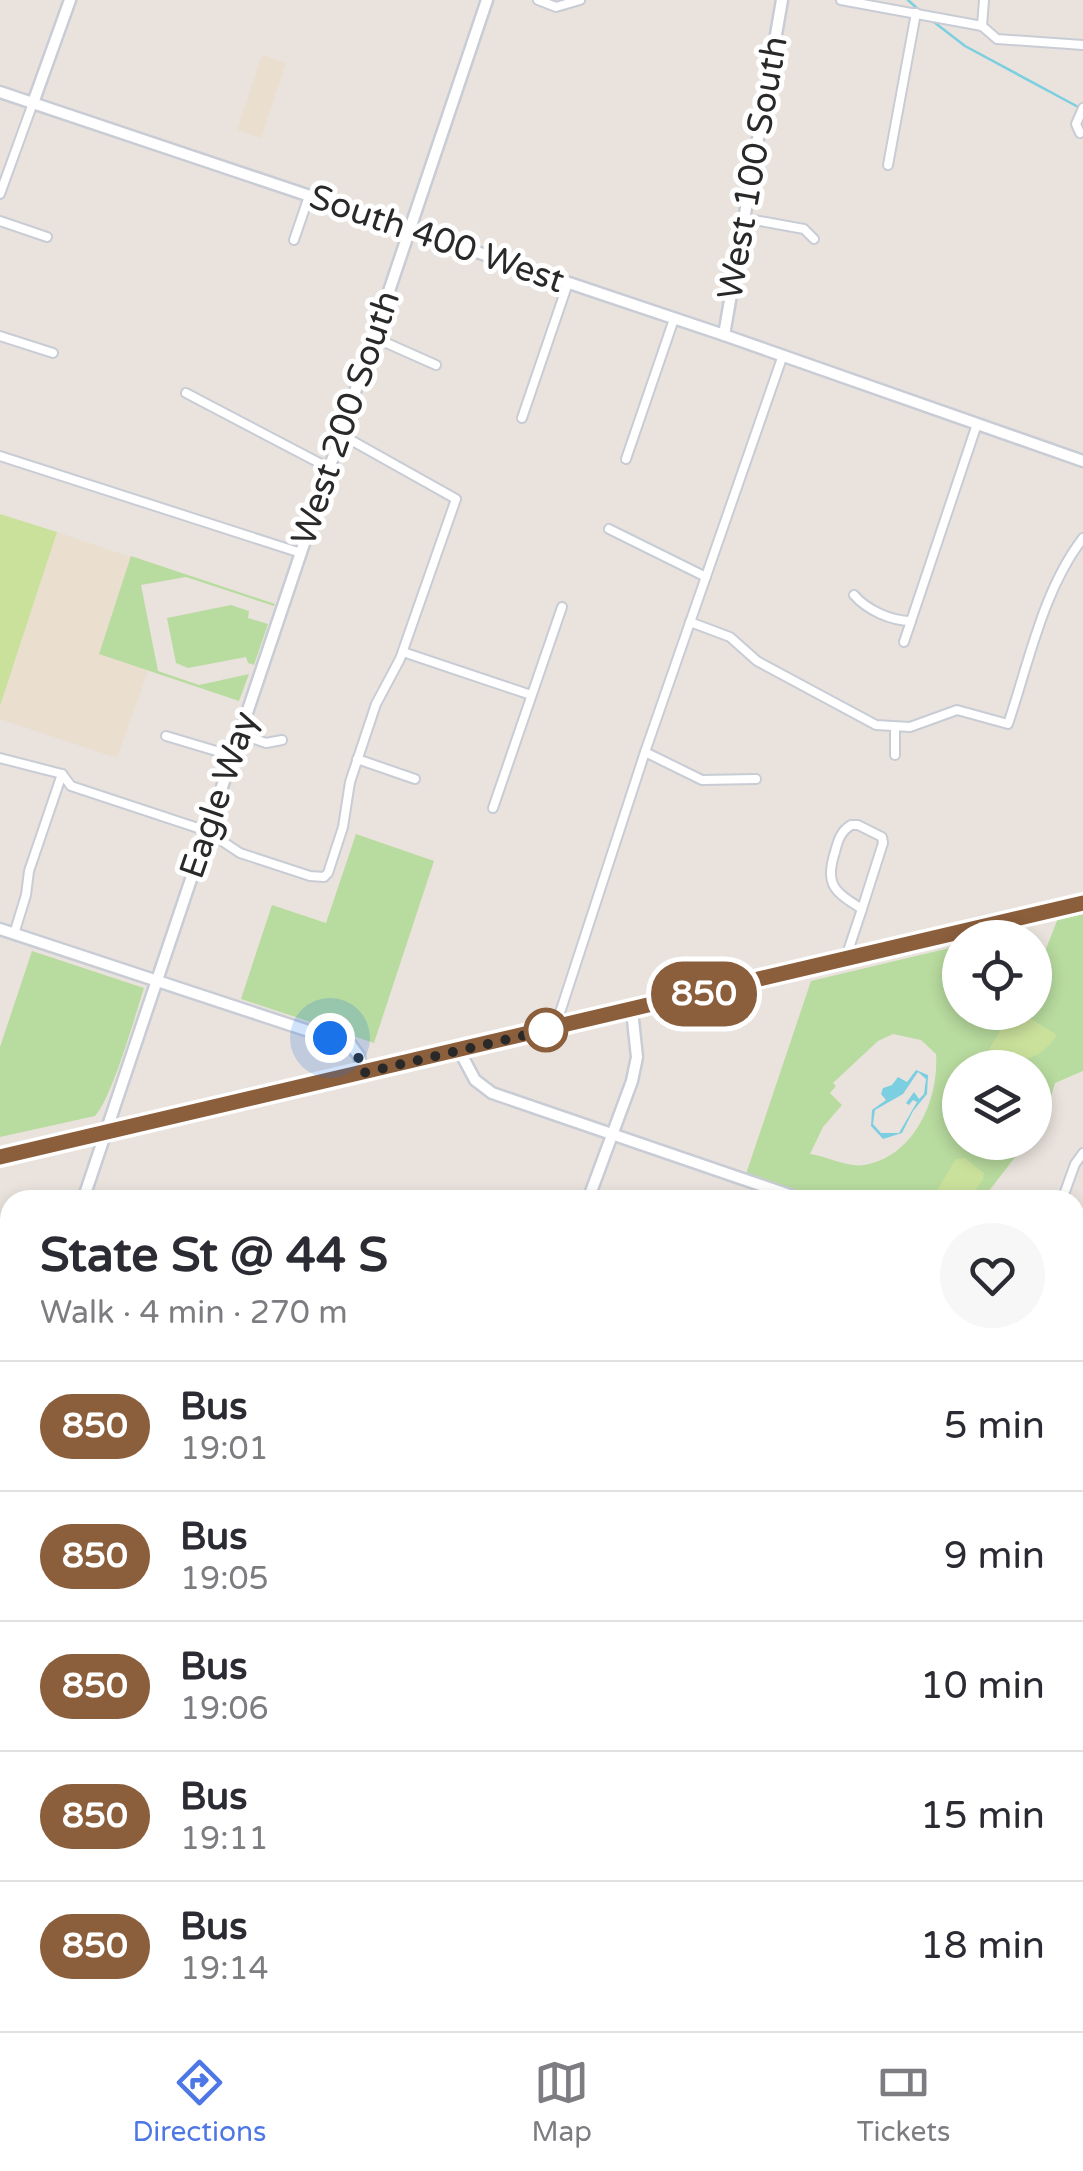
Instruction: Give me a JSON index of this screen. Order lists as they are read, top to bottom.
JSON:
{
  "streets": {
    "street": [
      "West 100 South",
      "South 400 West",
      "West 200 South",
      "Eagle Way"
    ]
  },
  "crossings": [
    ["West 100 South", "South 400 West"],
    ["South 400 West", "West 200 South"],
    ["West 200 South", "Eagle Way"]
  ],
  "lines": ["bus line 850"],
  "page": {
    "on_map": "850",
    "heading": ["State St @ 44 S", "Walk · 4 min · 270 m"],
    "list": [
      {
        "mark": "850",
        "name": "Bus",
        "note": "19:01",
        "value": "5 min"
      },
      {
        "mark": "850",
        "name": "Bus",
        "note": "19:05",
        "value": "9 min"
      },
      {
        "mark": "850",
        "name": "Bus",
        "note": "19:06",
        "value": "10 min"
      },
      {
        "mark": "850",
        "name": "Bus",
        "note": "19:11",
        "value": "15 min"
      },
      {
        "mark": "850",
        "name": "Bus",
        "note": "19:14",
        "value": "18 min"
      }
    ],
    "tabs": ["Directions", "Map", "Tickets"]
  }
}
